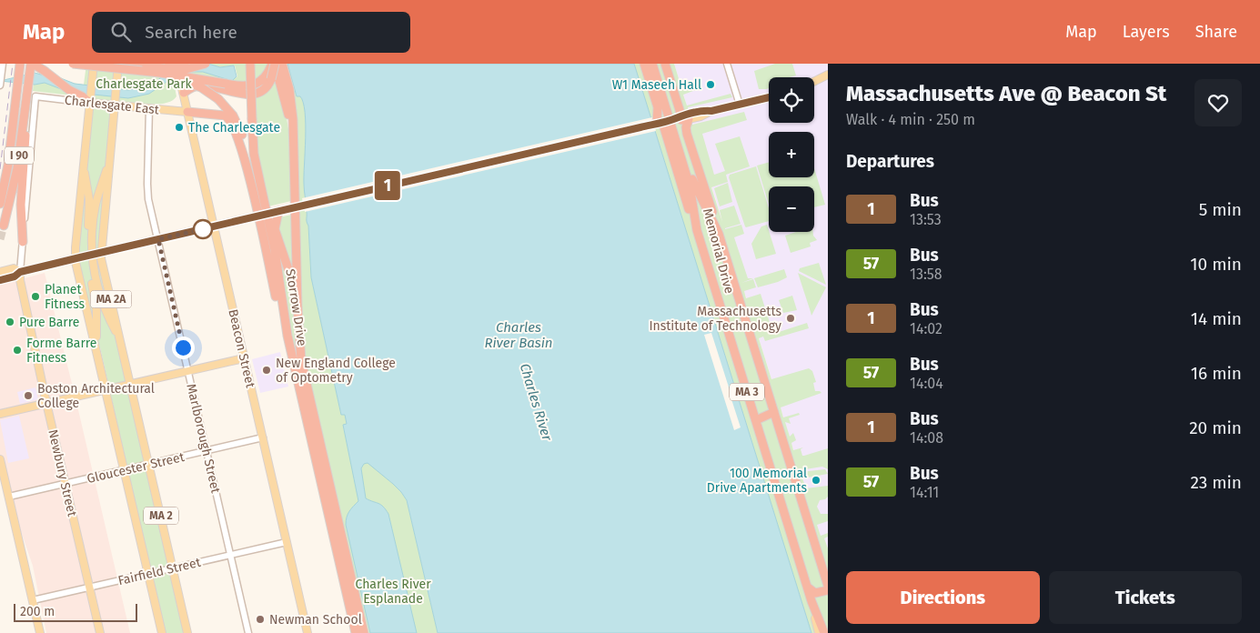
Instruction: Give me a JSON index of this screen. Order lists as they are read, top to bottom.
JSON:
{
  "streets": {
    "highway": [
      "I 90",
      "Memorial Drive",
      "Storrow Drive",
      "MA 3"
    ],
    "main road": [
      "Charlesgate East",
      "MA 2A",
      "Beacon Street",
      "Newbury Street",
      "MA 2"
    ],
    "street": ["Marlborough Street", "Gloucester Street", "Fairfield Street"]
  },
  "crossings": [
    ["Charlesgate East", "Beacon Street"],
    ["Charlesgate East", "Marlborough Street"],
    ["Charlesgate East", "Newbury Street"],
    ["Charlesgate East", "MA 2"],
    ["MA 2A", "MA 2"],
    ["Beacon Street", "Gloucester Street"],
    ["Beacon Street", "Fairfield Street"],
    ["Marlborough Street", "Gloucester Street"],
    ["Marlborough Street", "Fairfield Street"],
    ["Gloucester Street", "Newbury Street"],
    ["Gloucester Street", "MA 2"],
    ["Newbury Street", "Fairfield Street"],
    ["MA 2", "Fairfield Street"]
  ],
  "water": ["Charles River Basin", "Charles River"],
  "parks": ["Charlesgate Park", "Charles River Esplanade"],
  "places": [
    "W1 Maseeh Hall",
    "The Charlesgate",
    "Planet Fitness",
    "Massachusetts Institute of Technology",
    "Pure Barre",
    "Forme Barre Fitness",
    "New England College of Optometry",
    "Boston Architectural College",
    "100 Memorial Drive Apartments",
    "Newman School"
  ],
  "lines": ["bus line 1"],
  "scale_bar": "200 m",
  "page": {
    "header": "Map",
    "search": "Search here",
    "nav": ["Map", "Layers", "Share"],
    "on_map": "1",
    "heading": [
      ["Massachusetts Ave @ Beacon St", "Walk · 4 min · 250 m"],
      "Departures"
    ],
    "map_buttons": ["+", "−"],
    "list": [
      {
        "mark": "1",
        "name": "Bus",
        "note": "13:53",
        "value": "5 min"
      },
      {
        "mark": "57",
        "name": "Bus",
        "note": "13:58",
        "value": "10 min"
      },
      {
        "mark": "1",
        "name": "Bus",
        "note": "14:02",
        "value": "14 min"
      },
      {
        "mark": "57",
        "name": "Bus",
        "note": "14:04",
        "value": "16 min"
      },
      {
        "mark": "1",
        "name": "Bus",
        "note": "14:08",
        "value": "20 min"
      },
      {
        "mark": "57",
        "name": "Bus",
        "note": "14:11",
        "value": "23 min"
      }
    ],
    "buttons": ["Directions", "Tickets"],
    "scale": "200 m"
  }
}
